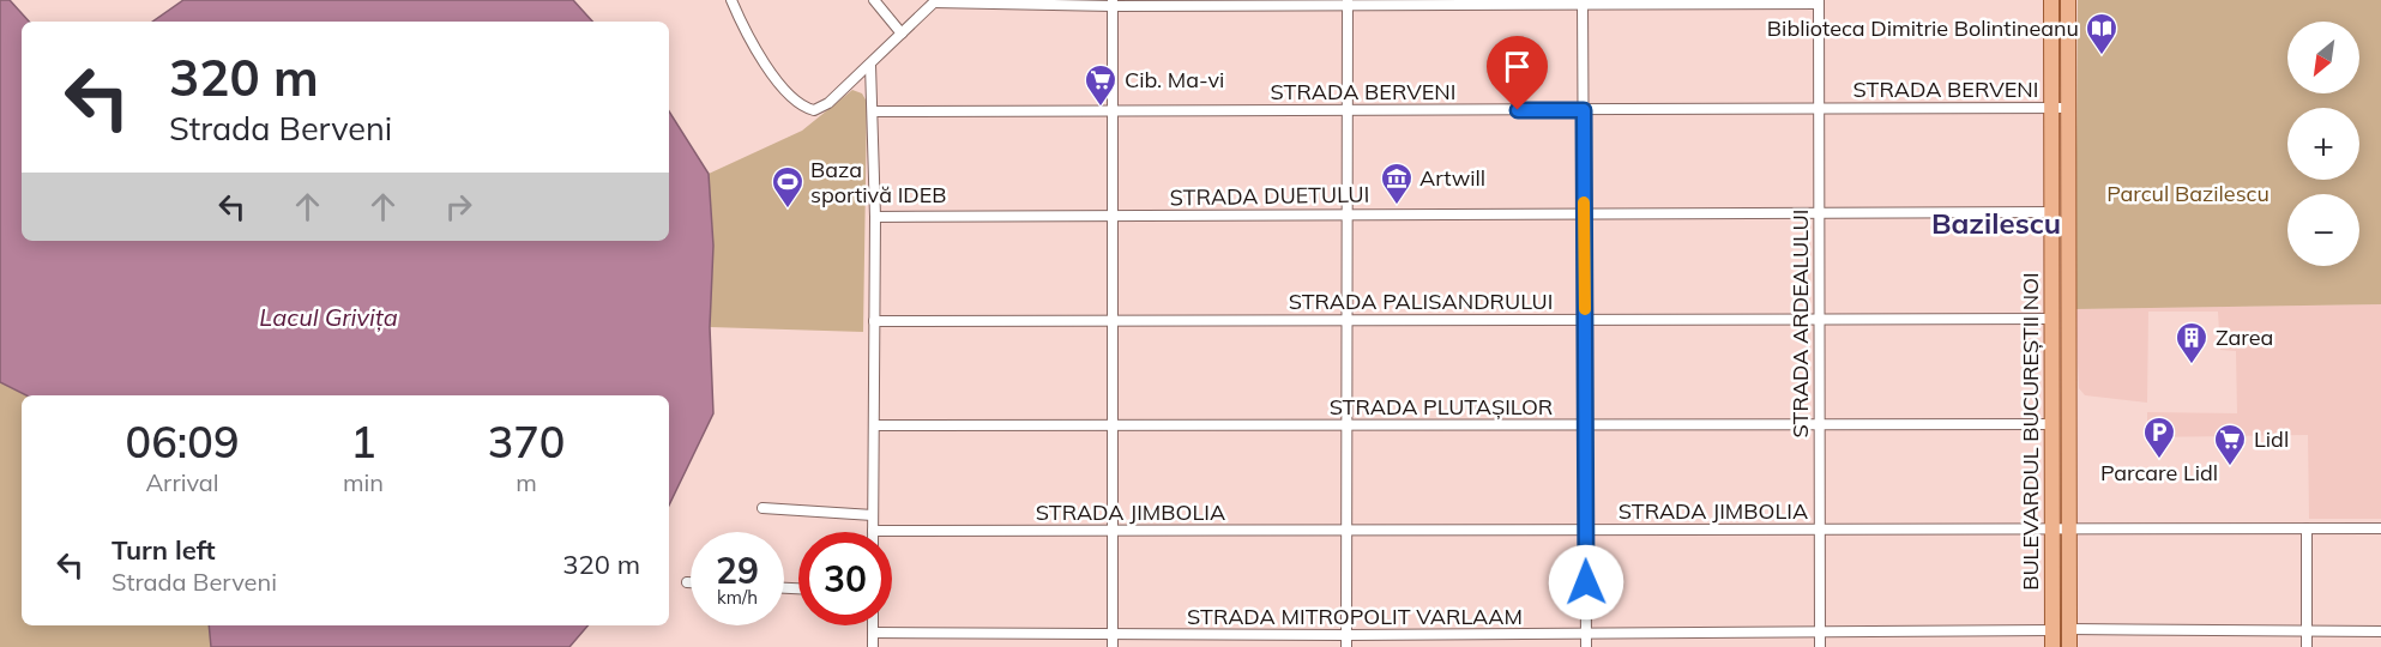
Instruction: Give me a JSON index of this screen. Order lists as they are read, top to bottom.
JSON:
{
  "streets": {
    "main road": ["BULEVARDUL BUCUREȘTII NOI"],
    "street": [
      "STRADA BERVENI",
      "STRADA DUETULUI",
      "STRADA PALISANDRULUI",
      "STRADA ARDEALULUI",
      "STRADA PLUTAȘILOR",
      "STRADA JIMBOLIA",
      "STRADA MITROPOLIT VARLAAM"
    ]
  },
  "crossings": [
    ["STRADA BERVENI", "STRADA ARDEALULUI"],
    ["STRADA BERVENI", "BULEVARDUL BUCUREȘTII NOI"],
    ["STRADA DUETULUI", "STRADA ARDEALULUI"],
    ["STRADA DUETULUI", "BULEVARDUL BUCUREȘTII NOI"],
    ["STRADA PALISANDRULUI", "STRADA ARDEALULUI"],
    ["STRADA PALISANDRULUI", "BULEVARDUL BUCUREȘTII NOI"],
    ["STRADA ARDEALULUI", "STRADA PLUTAȘILOR"],
    ["STRADA ARDEALULUI", "STRADA JIMBOLIA"],
    ["STRADA ARDEALULUI", "STRADA MITROPOLIT VARLAAM"],
    ["STRADA PLUTAȘILOR", "BULEVARDUL BUCUREȘTII NOI"],
    ["BULEVARDUL BUCUREȘTII NOI", "STRADA JIMBOLIA"],
    ["BULEVARDUL BUCUREȘTII NOI", "STRADA MITROPOLIT VARLAAM"]
  ],
  "districts": ["Bazilescu"],
  "water": ["Lacul Grivița"],
  "parks": ["Parcul Bazilescu"],
  "places": {
    "library": ["Biblioteca Dimitrie Bolintineanu"],
    "supermarket": ["Cib. Ma-vi", "Lidl"],
    "museum": ["Artwill"],
    "sports": ["Baza sportivă IDEB"],
    "building": ["Zarea"],
    "parking": ["Parcare Lidl"]
  },
  "north": "bottom left",
  "page": {
    "map_buttons": ["+", "−"],
    "turn": ["320 m", "Strada Berveni"],
    "eta": [
      "06:09",
      "Arrival",
      "1",
      "min",
      "370",
      "m"
    ],
    "list": [
      {
        "name": "Turn left",
        "note": "Strada Berveni",
        "value": "320 m"
      }
    ],
    "speed": "29 km/h",
    "limit": "30"
  }
}
